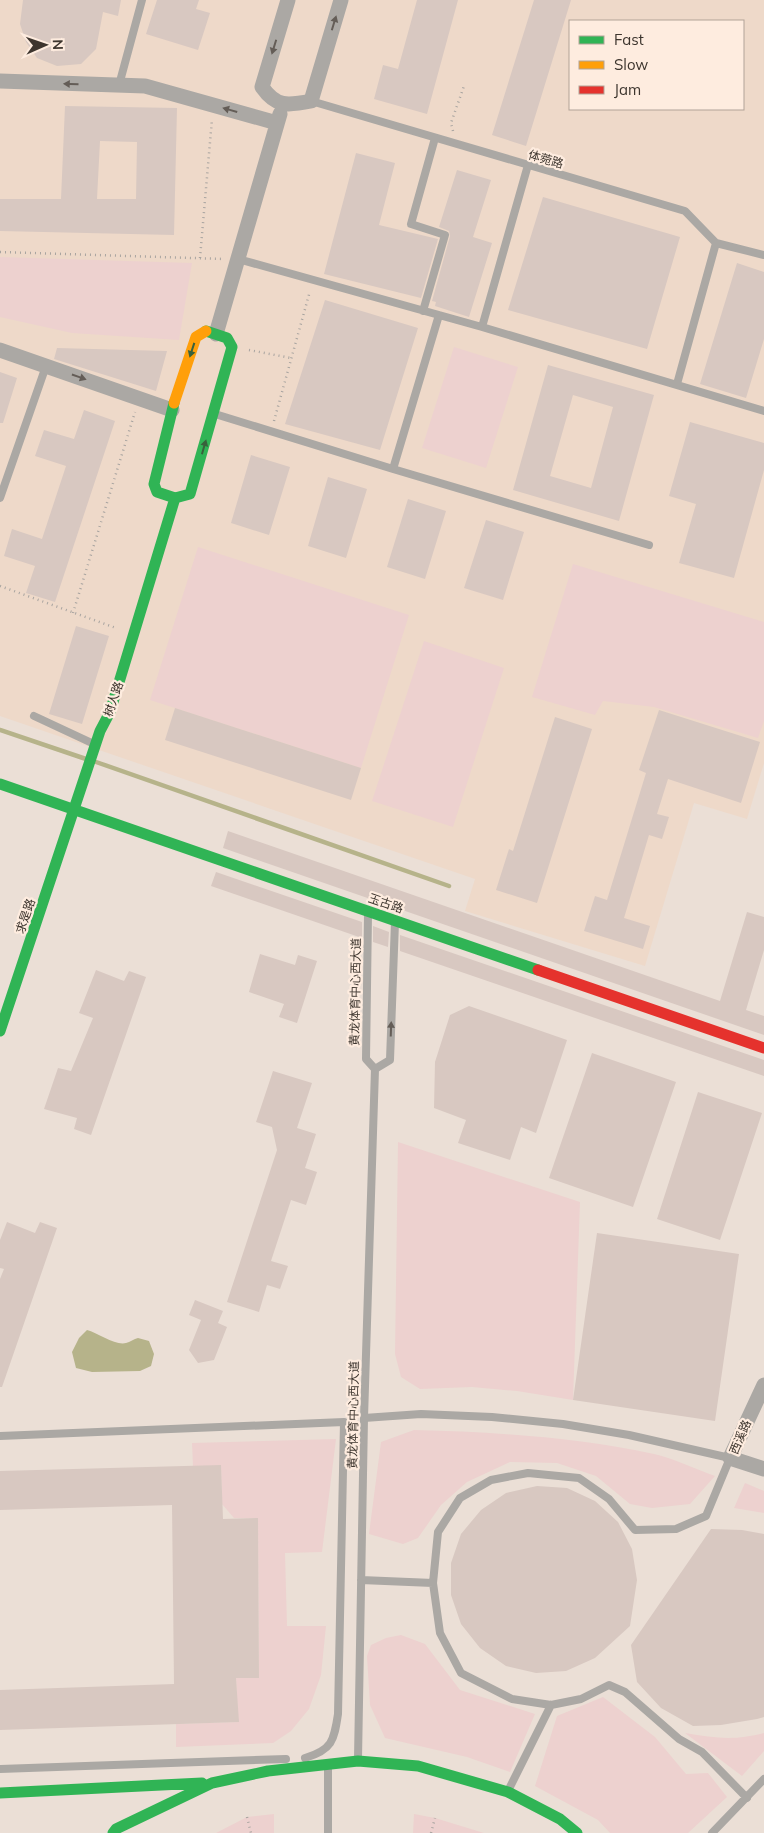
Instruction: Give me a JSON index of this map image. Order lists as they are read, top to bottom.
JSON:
{
  "streets": {
    "street": [
      "树人路",
      "玉古路",
      "求是路",
      "西溪路"
    ],
    "lane": ["体菀路", "黄龙体育中心西大道"]
  },
  "crossings": [
    ["树人路", "求是路"],
    ["玉古路", "求是路"],
    ["玉古路", "黄龙体育中心西大道"]
  ],
  "legend": ["Fast", "Slow", "Jam"],
  "north": "right"
}
